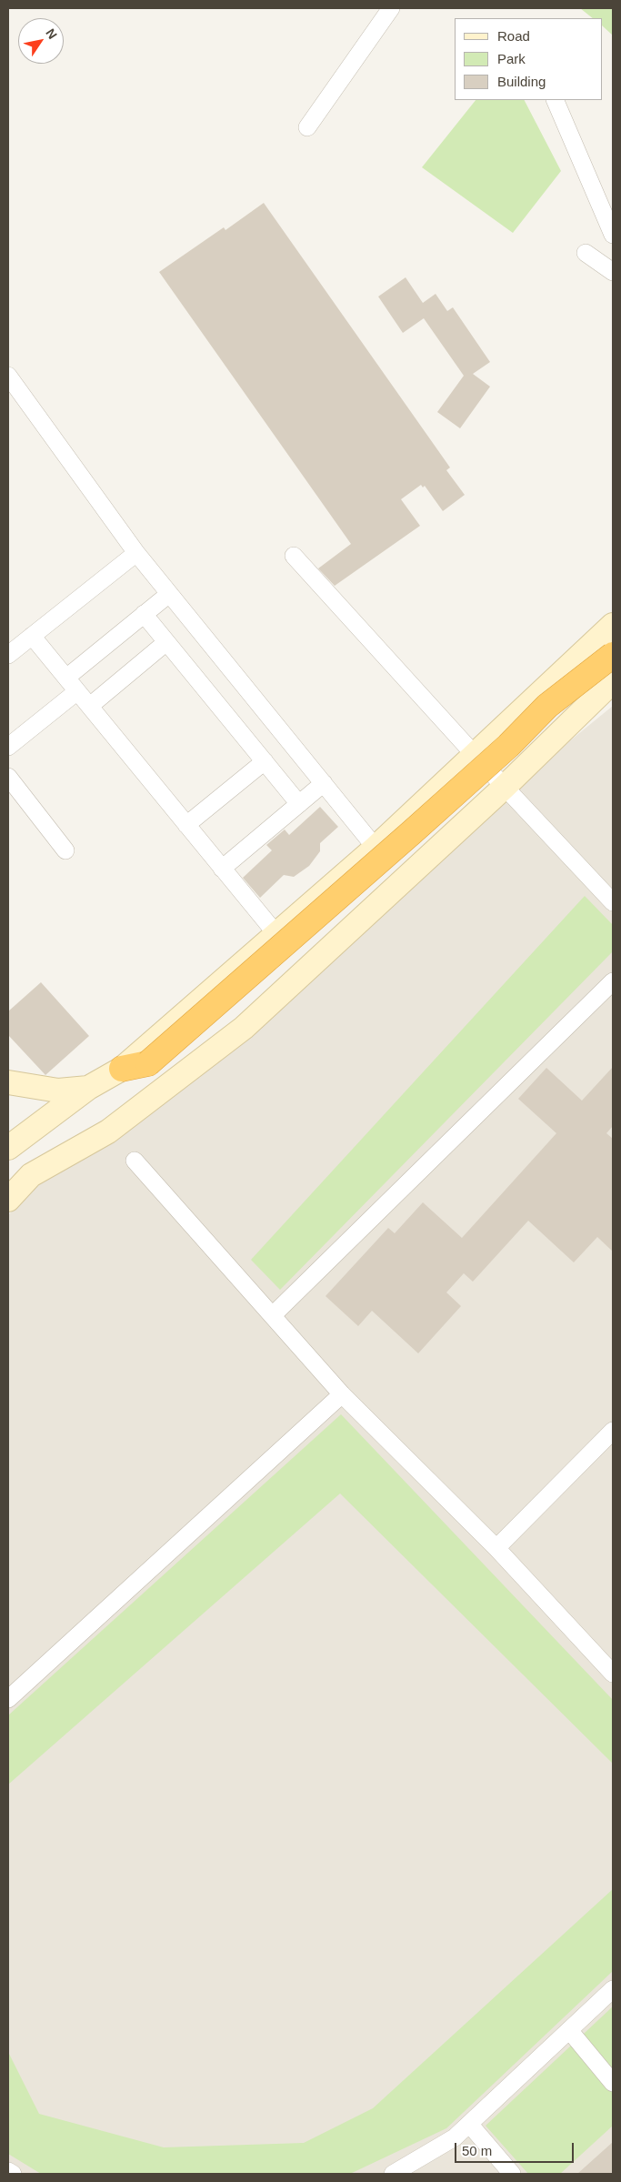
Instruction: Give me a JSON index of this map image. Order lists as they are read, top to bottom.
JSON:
{
  "legend": ["Road", "Park", "Building"],
  "scale_bar": "50 m",
  "north": "top right"
}
